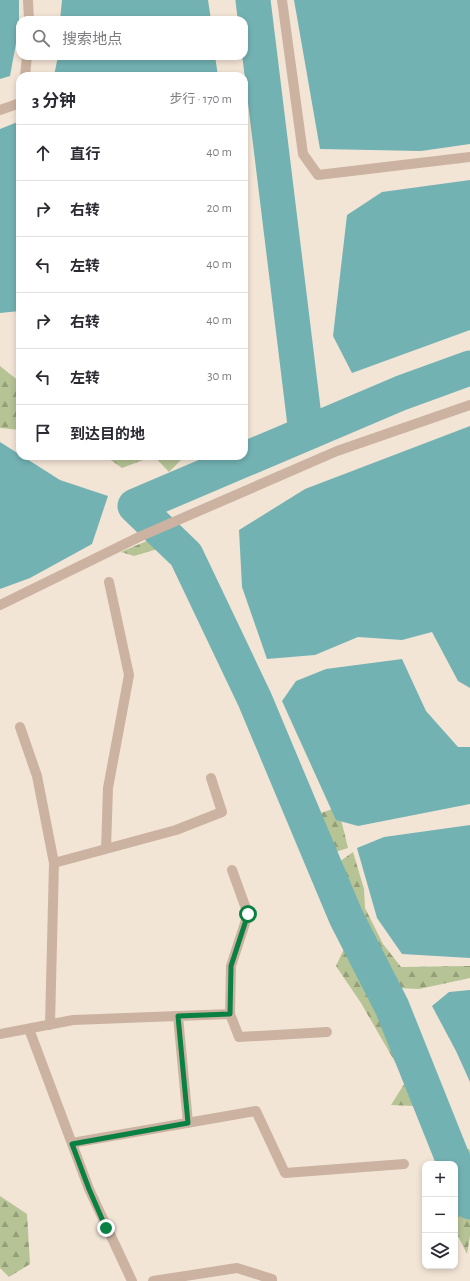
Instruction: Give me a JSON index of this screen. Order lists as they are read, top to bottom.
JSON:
{
  "page": {
    "search": "搜索地点",
    "heading": ["3 分钟", "步行 · 170 m"],
    "list": [
      ["直行", "40 m"],
      ["右转", "20 m"],
      ["左转", "40 m"],
      ["右转", "40 m"],
      ["左转", "30 m"],
      "到达目的地"
    ],
    "map_buttons": ["+", "−"]
  }
}
